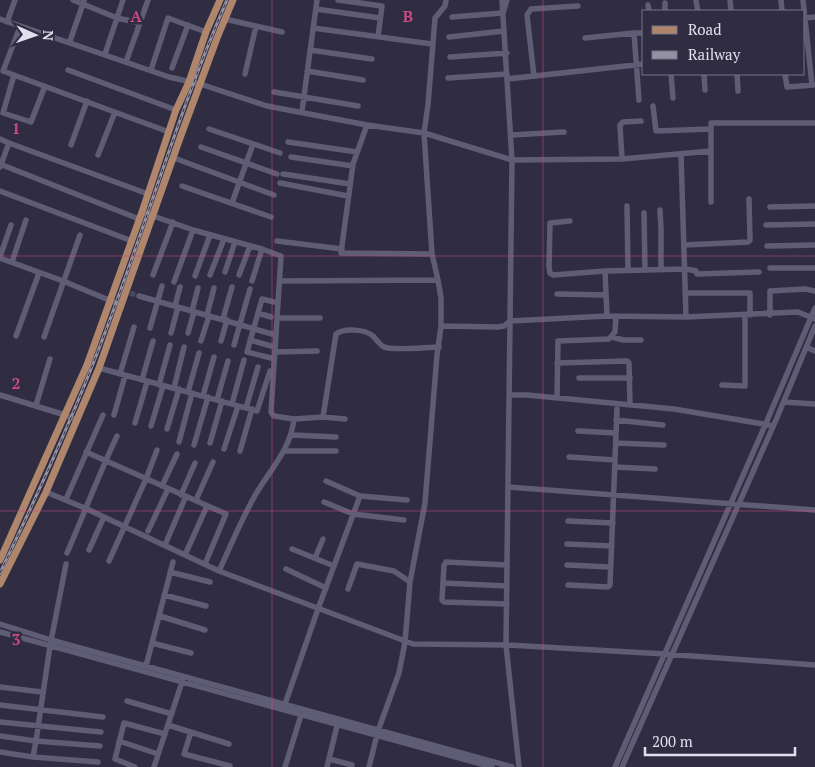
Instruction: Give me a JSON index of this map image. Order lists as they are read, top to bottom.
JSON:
{
  "legend": ["Road", "Railway"],
  "scale_bar": "200 m",
  "north": "right",
  "grid": {
    "columns": ["A", "B"],
    "rows": ["1", "2", "3"]
  }
}
